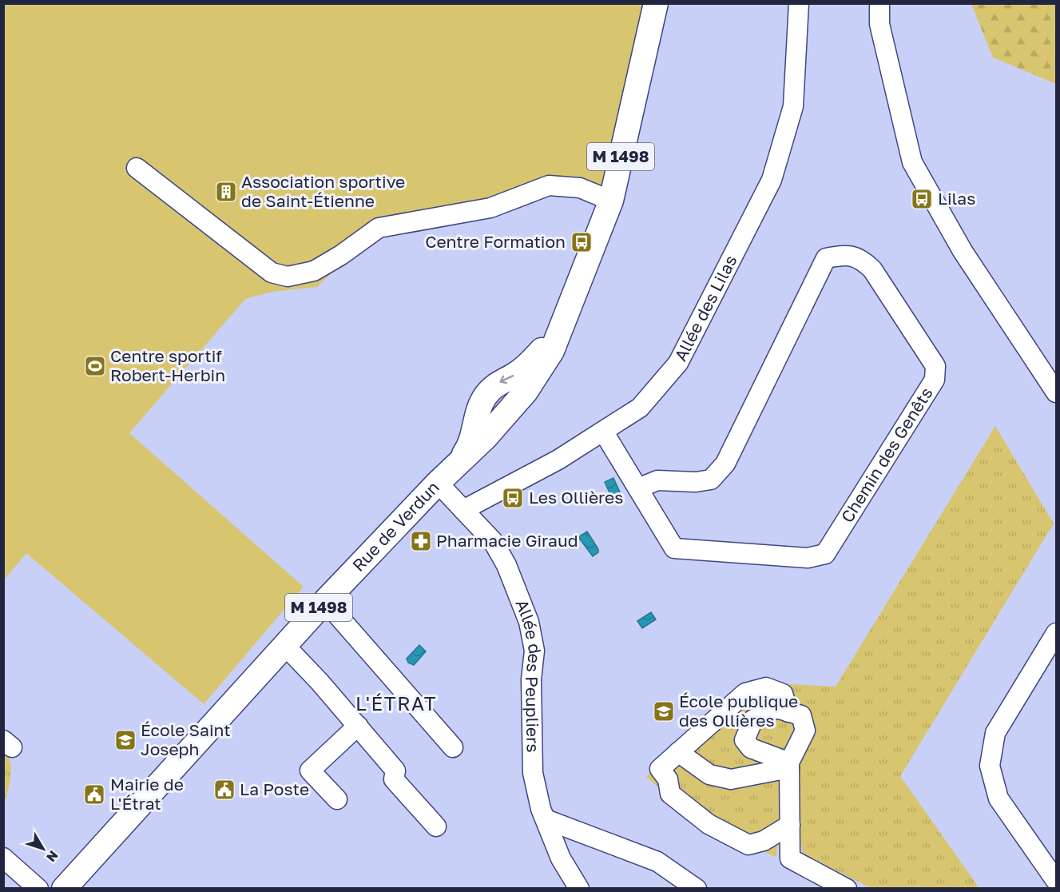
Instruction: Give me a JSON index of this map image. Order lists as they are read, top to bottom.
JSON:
{
  "streets": {
    "main road": ["M 1498", "Rue de Verdun"],
    "street": ["Allée des Lilas", "Chemin des Genêts", "Allée des Peupliers"]
  },
  "crossings": [
    ["Allée des Lilas", "Chemin des Genêts"],
    ["Allée des Lilas", "Allée des Peupliers"],
    ["Rue de Verdun", "Allée des Peupliers"]
  ],
  "districts": ["L'ÉTRAT"],
  "places": {
    "building": ["Association sportive de Saint-Étienne"],
    "bus stop": ["Lilas", "Centre Formation", "Les Ollières"],
    "sports": ["Centre sportif Robert-Herbin"],
    "pharmacy": ["Pharmacie Giraud"],
    "school or university": ["École publique des Ollières", "École Saint Joseph"],
    "public building": ["La Poste", "Mairie de L'Étrat"]
  },
  "north": "bottom right"
}
